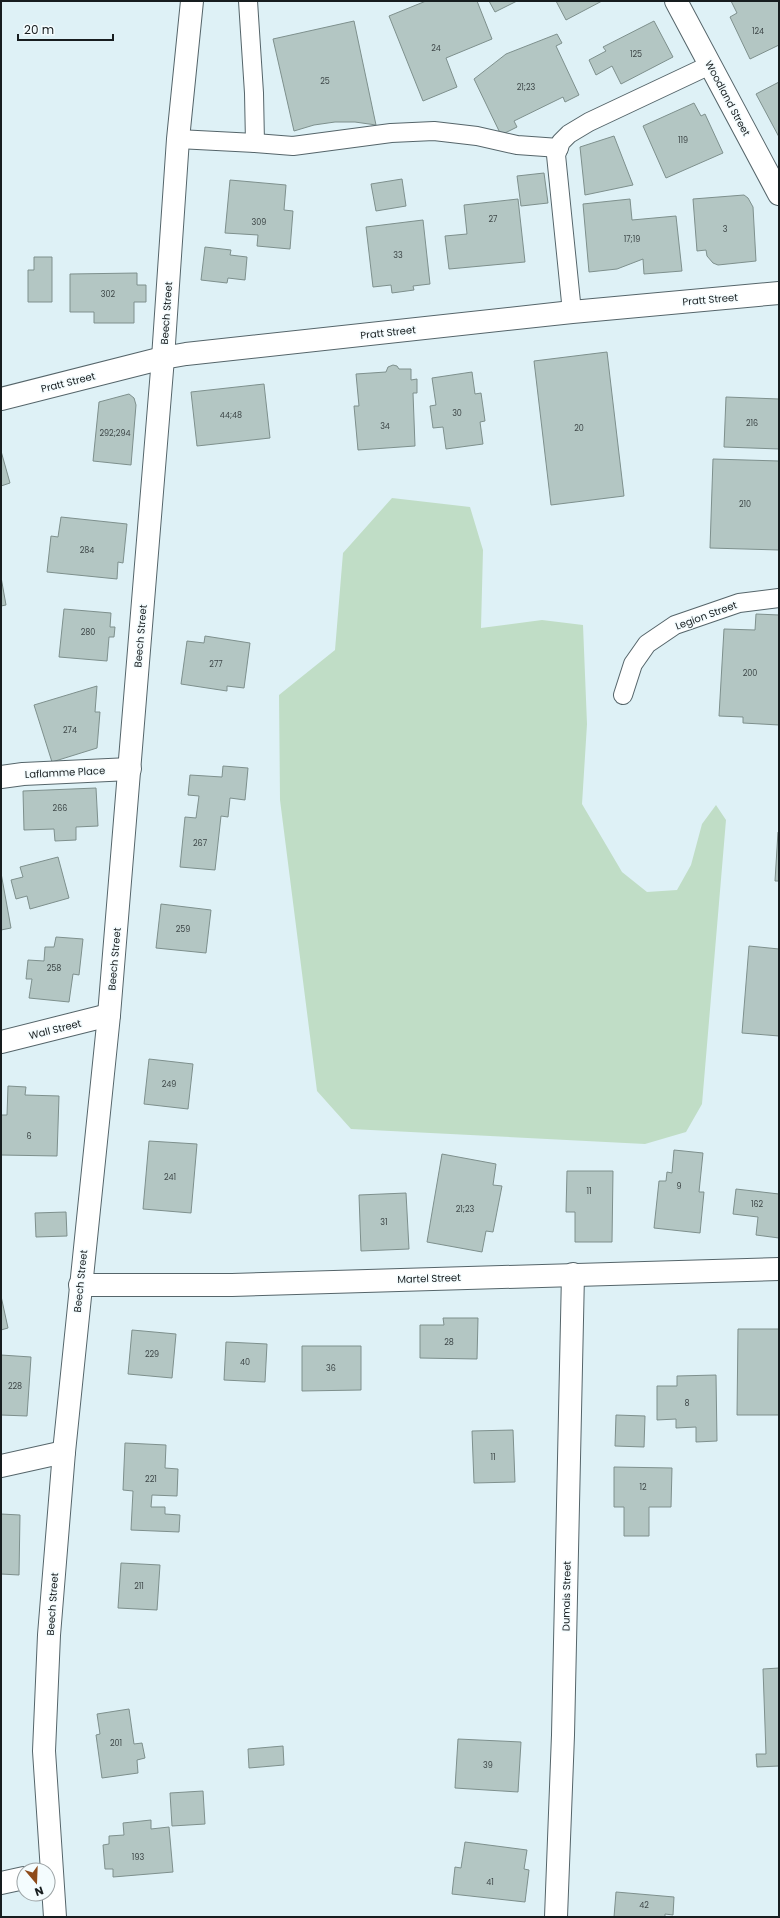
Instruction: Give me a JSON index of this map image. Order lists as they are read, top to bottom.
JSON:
{
  "streets": {
    "street": [
      "Woodland Street",
      "Pratt Street",
      "Beech Street",
      "Laflamme Place",
      "Wall Street",
      "Martel Street",
      "Dumais Street"
    ],
    "lane": ["Legion Street"]
  },
  "crossings": [
    ["Pratt Street", "Beech Street"],
    ["Beech Street", "Laflamme Place"],
    ["Beech Street", "Wall Street"],
    ["Beech Street", "Martel Street"],
    ["Martel Street", "Dumais Street"]
  ],
  "house_numbers": [
    "124",
    "24",
    "125",
    "25",
    "21;23",
    "119",
    "27",
    "309",
    "3",
    "17;19",
    "33",
    "302",
    "30",
    "44;48",
    "216",
    "34",
    "20",
    "292;294",
    "210",
    "284",
    "280",
    "277",
    "200",
    "274",
    "266",
    "267",
    "259",
    "258",
    "249",
    "6",
    "241",
    "9",
    "11",
    "162",
    "21;23",
    "31",
    "28",
    "229",
    "40",
    "36",
    "228",
    "8",
    "11",
    "221",
    "12",
    "211",
    "201",
    "39",
    "193",
    "41",
    "42"
  ],
  "scale_bar": "20 m",
  "north": "bottom"
}
